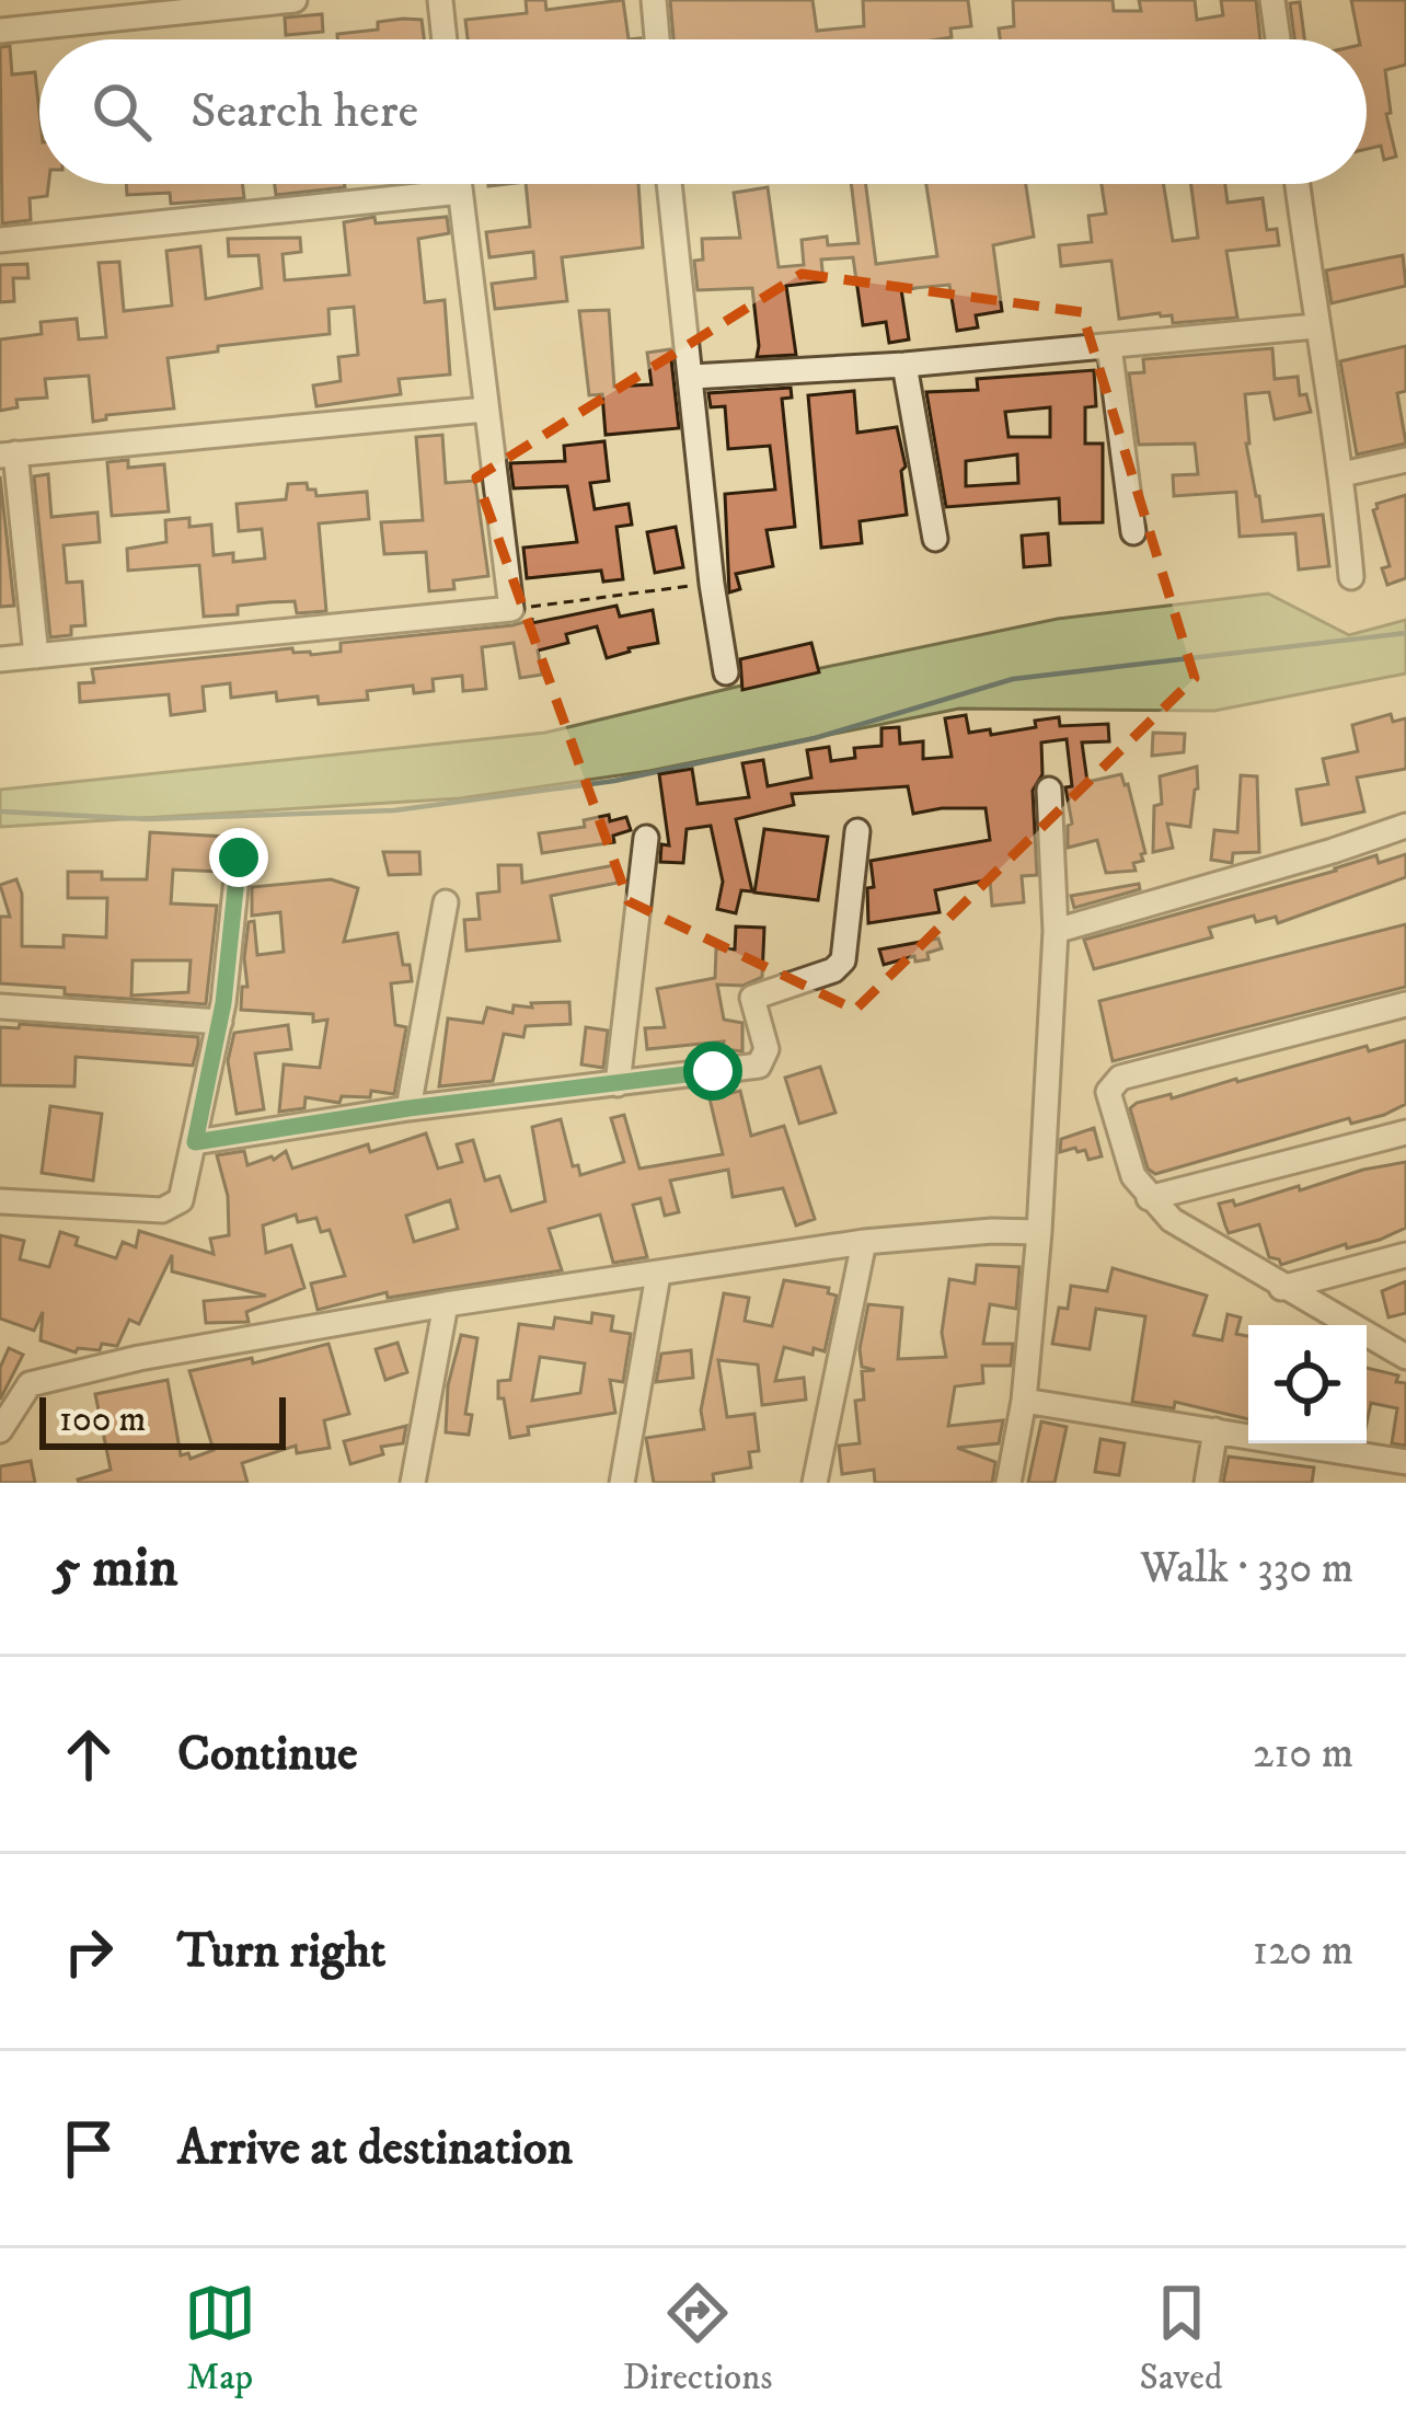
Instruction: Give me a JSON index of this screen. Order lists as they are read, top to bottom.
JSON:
{
  "scale_bar": "100 m",
  "page": {
    "search": "Search here",
    "scale": "100 m",
    "heading": ["5 min", "Walk · 330 m"],
    "list": [
      ["Continue", "210 m"],
      ["Turn right", "120 m"],
      "Arrive at destination"
    ],
    "nav": ["Map", "Directions", "Saved"]
  }
}
